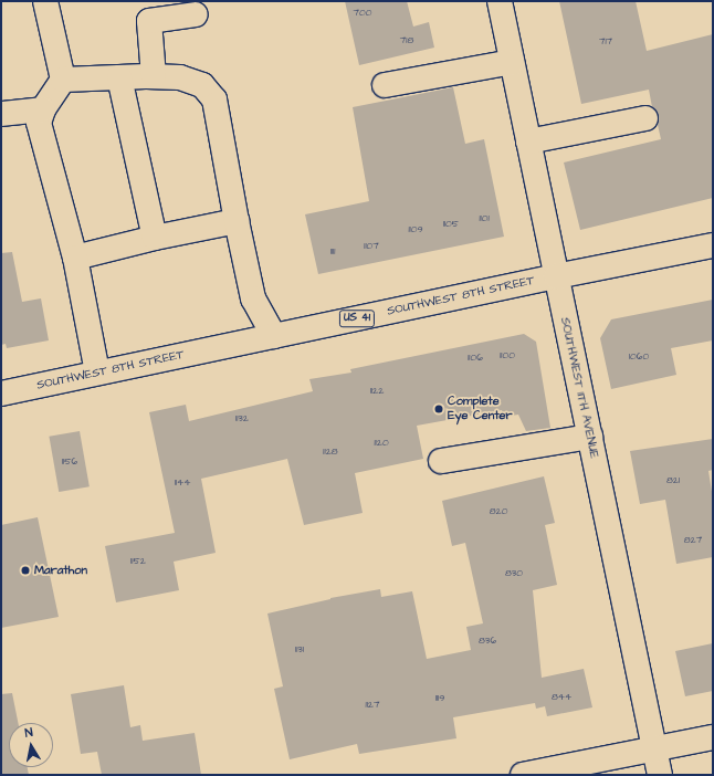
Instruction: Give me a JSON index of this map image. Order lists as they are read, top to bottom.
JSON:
{
  "streets": {
    "street": ["SOUTHWEST 8TH STREET", "US 41", "SOUTHWEST 11TH AVENUE"]
  },
  "crossings": [
    ["SOUTHWEST 8TH STREET", "SOUTHWEST 11TH AVENUE"]
  ],
  "places": ["Complete Eye Center", "Marathon"],
  "house_numbers": [
    "700",
    "718",
    "717",
    "1101",
    "1105",
    "1109",
    "1107",
    "1111",
    "1100",
    "1060",
    "1106",
    "1122",
    "1132",
    "1120",
    "1128",
    "1156",
    "821",
    "1144",
    "820",
    "827",
    "1152",
    "830",
    "836",
    "1131",
    "844",
    "1119",
    "1127"
  ],
  "north": "top"
}
